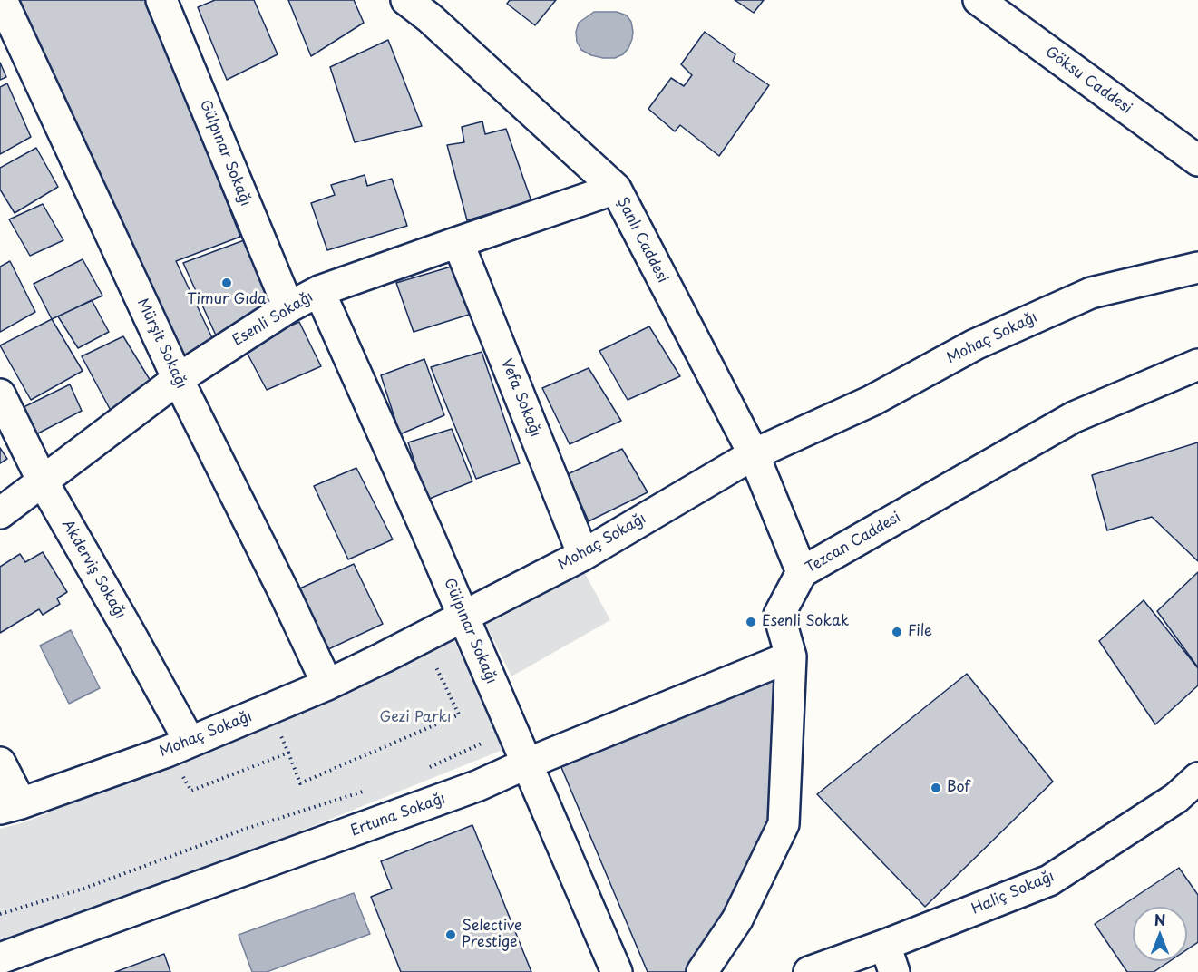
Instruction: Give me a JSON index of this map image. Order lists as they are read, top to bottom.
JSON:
{
  "streets": {
    "street": [
      "Göksu Caddesi",
      "Gülpınar Sokağı",
      "Şanlı Caddesi",
      "Esenli Sokağı",
      "Mohaç Sokağı",
      "Mürşit Sokağı",
      "Vefa Sokağı",
      "Tezcan Caddesi",
      "Akderviş Sokağı",
      "Ertuna Sokağı",
      "Haliç Sokağı"
    ]
  },
  "crossings": [
    ["Gülpınar Sokağı", "Esenli Sokağı"],
    ["Gülpınar Sokağı", "Mohaç Sokağı"],
    ["Gülpınar Sokağı", "Ertuna Sokağı"],
    ["Şanlı Caddesi", "Esenli Sokağı"],
    ["Şanlı Caddesi", "Mohaç Sokağı"],
    ["Şanlı Caddesi", "Tezcan Caddesi"],
    ["Esenli Sokağı", "Mürşit Sokağı"],
    ["Esenli Sokağı", "Vefa Sokağı"],
    ["Esenli Sokağı", "Akderviş Sokağı"],
    ["Mohaç Sokağı", "Mürşit Sokağı"],
    ["Mohaç Sokağı", "Vefa Sokağı"],
    ["Mohaç Sokağı", "Akderviş Sokağı"],
    ["Tezcan Caddesi", "Ertuna Sokağı"]
  ],
  "parks": ["Gezi Parkı"],
  "places": [
    "Timur Gıda",
    "Esenli Sokak",
    "File",
    "Bof",
    "Selective Prestige"
  ],
  "north": "top"
}
